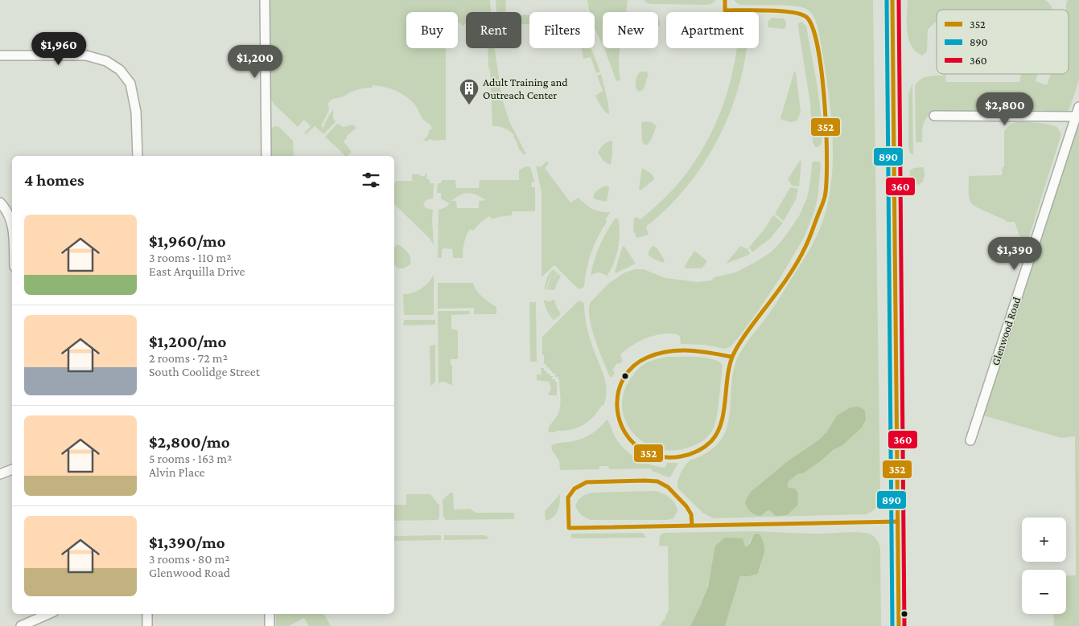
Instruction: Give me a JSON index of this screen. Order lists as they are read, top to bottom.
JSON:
{
  "streets": {
    "street": ["Glenwood Road"]
  },
  "places": {
    "building": ["Adult Training and Outreach Center"]
  },
  "lines": ["transit line 352", "transit line 890", "transit line 360"],
  "legend": ["352", "890", "360"],
  "page": {
    "chip": [
      "Buy",
      "Rent",
      "Filters",
      "New",
      "Apartment"
    ],
    "price": [
      "$1,960",
      "$1,200",
      "$2,800",
      "$1,390"
    ],
    "heading": "4 homes",
    "list": [
      {
        "name": "$1,960/mo",
        "note": "3 rooms · 110 m² · East Arquilla Drive"
      },
      {
        "name": "$1,200/mo",
        "note": "2 rooms · 72 m² · South Coolidge Street"
      },
      {
        "name": "$2,800/mo",
        "note": "5 rooms · 163 m² · Alvin Place"
      },
      {
        "name": "$1,390/mo",
        "note": "3 rooms · 80 m² · Glenwood Road"
      }
    ],
    "map_buttons": ["+", "−"]
  }
}
